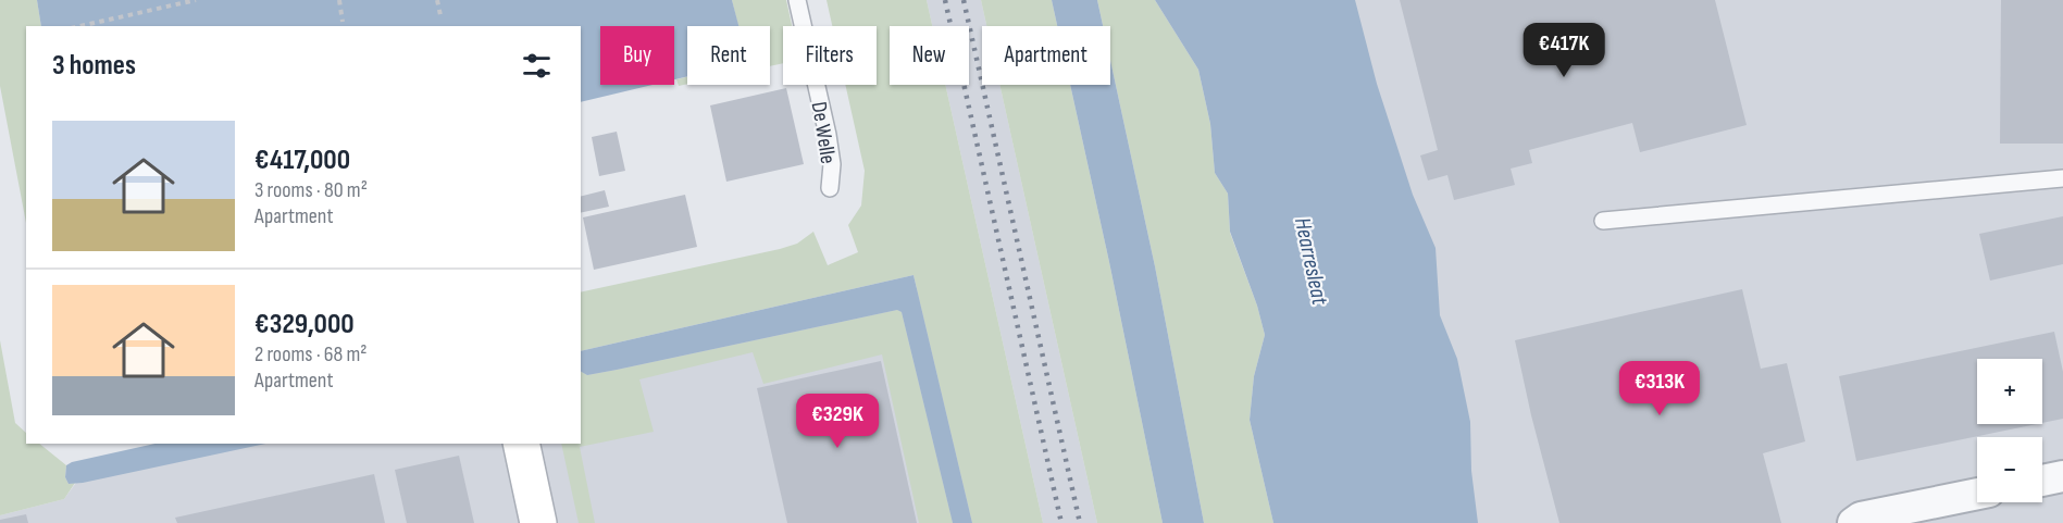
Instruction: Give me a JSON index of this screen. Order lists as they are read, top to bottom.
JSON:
{
  "streets": {
    "lane": ["De Welle"]
  },
  "water": ["Hearresleat"],
  "page": {
    "price": ["€417K", "€313K", "€329K"],
    "chip": [
      "Buy",
      "Rent",
      "Filters",
      "New",
      "Apartment"
    ],
    "heading": "3 homes",
    "list": [
      {
        "name": "€417,000",
        "note": "3 rooms · 80 m² · Apartment"
      },
      {
        "name": "€329,000",
        "note": "2 rooms · 68 m² · Apartment"
      }
    ],
    "map_buttons": ["+", "−"]
  }
}
